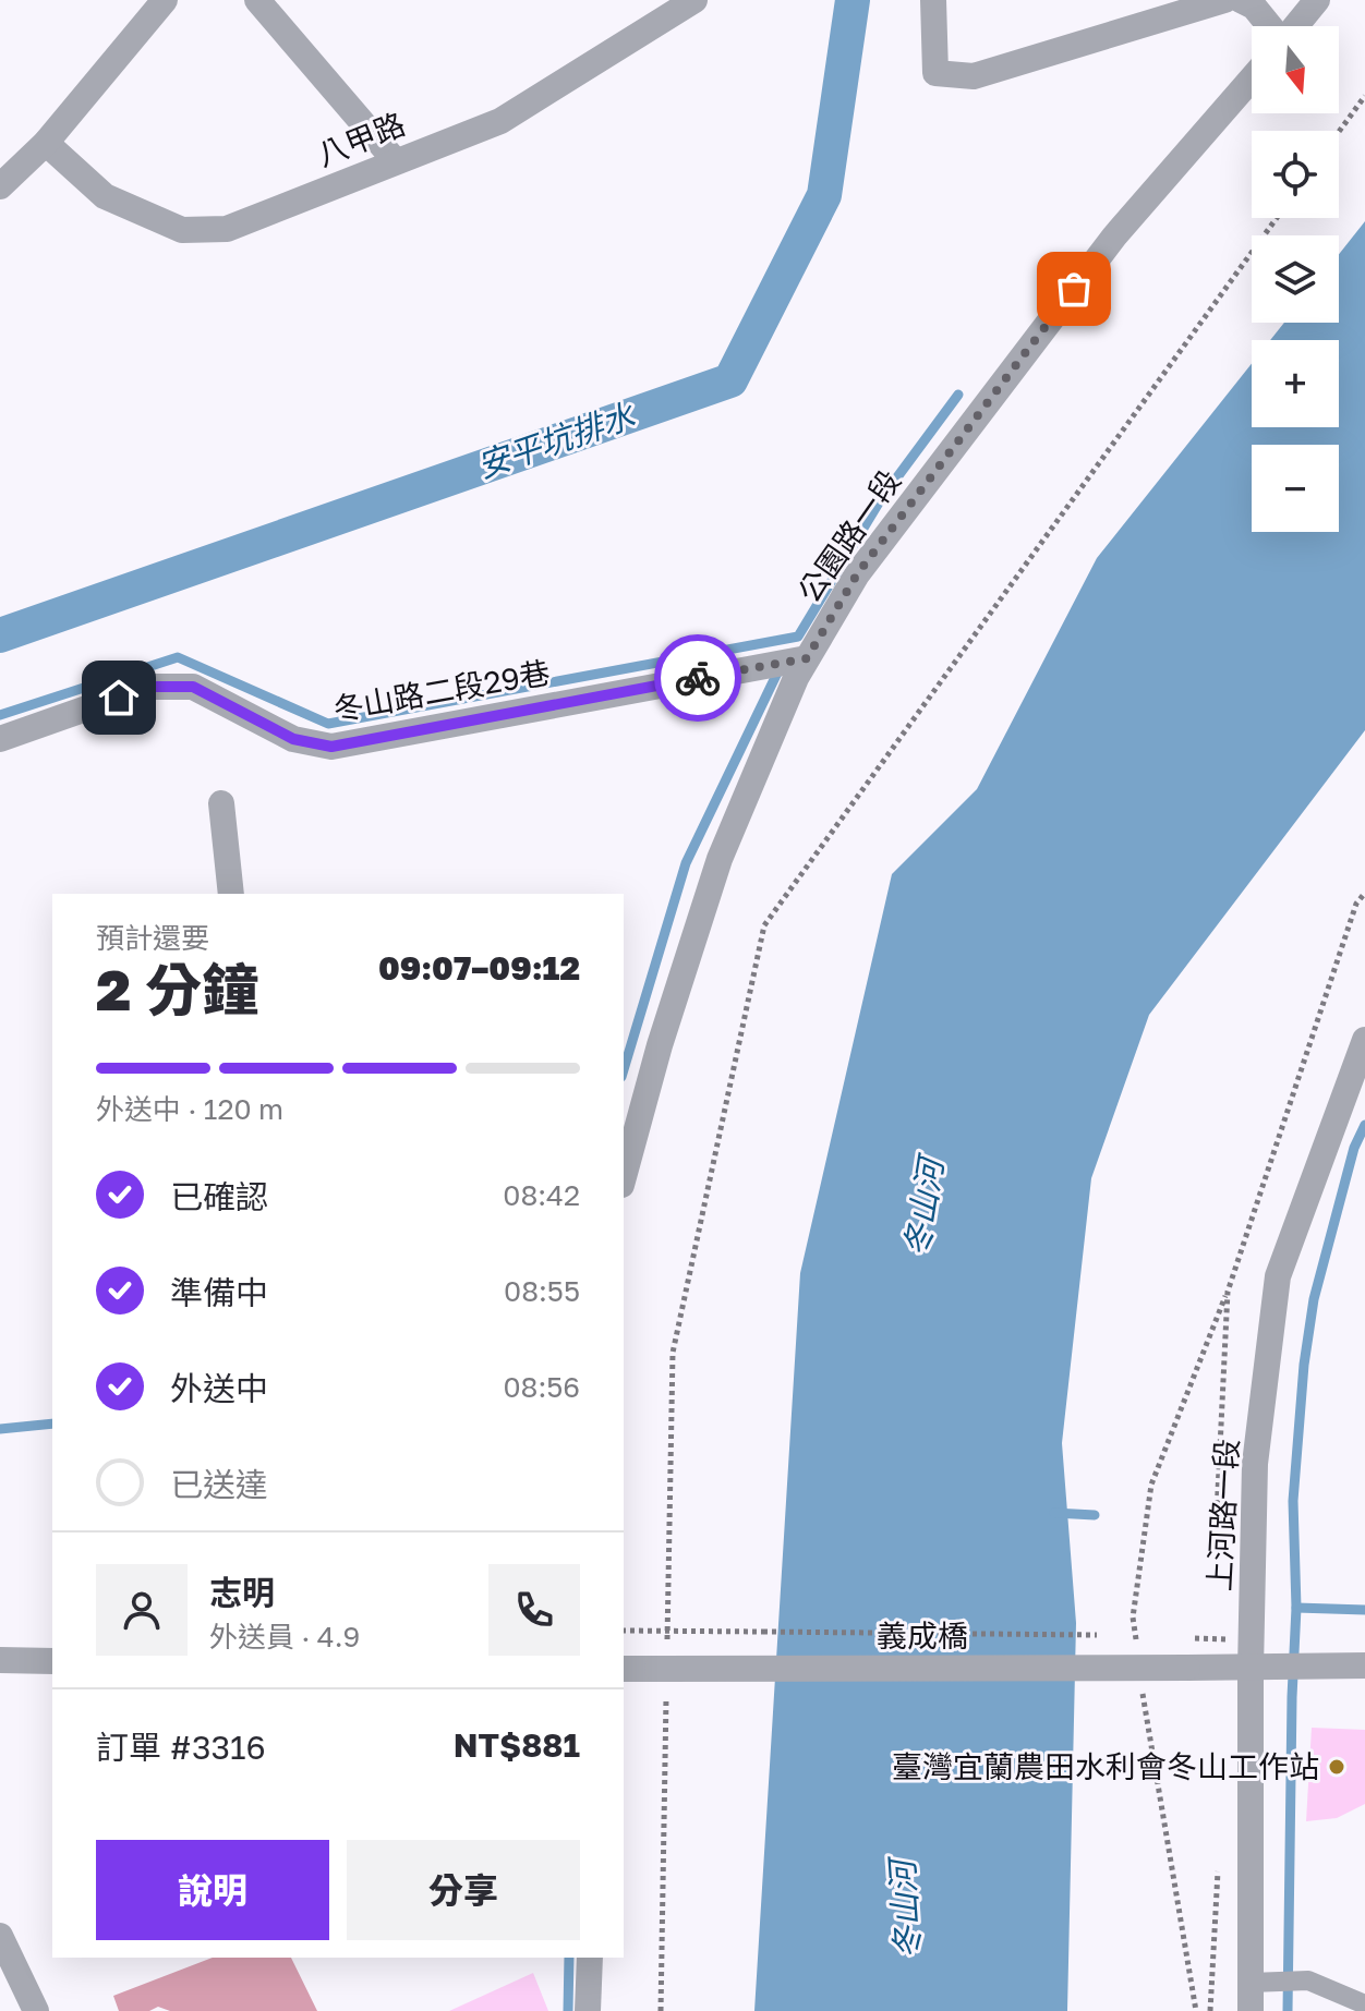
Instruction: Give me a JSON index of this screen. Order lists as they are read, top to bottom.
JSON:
{
  "streets": {
    "street": [
      "八甲路",
      "公園路一段",
      "冬山路二段29巷",
      "上河路一段",
      "義成橋"
    ]
  },
  "crossings": [
    ["公園路一段", "冬山路二段29巷"],
    ["上河路一段", "義成橋"]
  ],
  "water": ["安平坑排水", "冬山河"],
  "places": ["臺灣宜蘭農田水利會冬山工作站"],
  "north": "bottom",
  "page": {
    "map_buttons": ["+", "−"],
    "heading": ["2 分鐘", "預計還要", "09:07–09:12"],
    "panel": [
      "志明",
      "外送員 · 4.9",
      "訂單 #3316",
      "NT$881"
    ],
    "bar": "外送中 · 120 m",
    "list": [
      ["已確認", "08:42"],
      ["準備中", "08:55"],
      ["外送中", "08:56"],
      "已送達"
    ],
    "buttons": ["說明", "分享"]
  }
}
